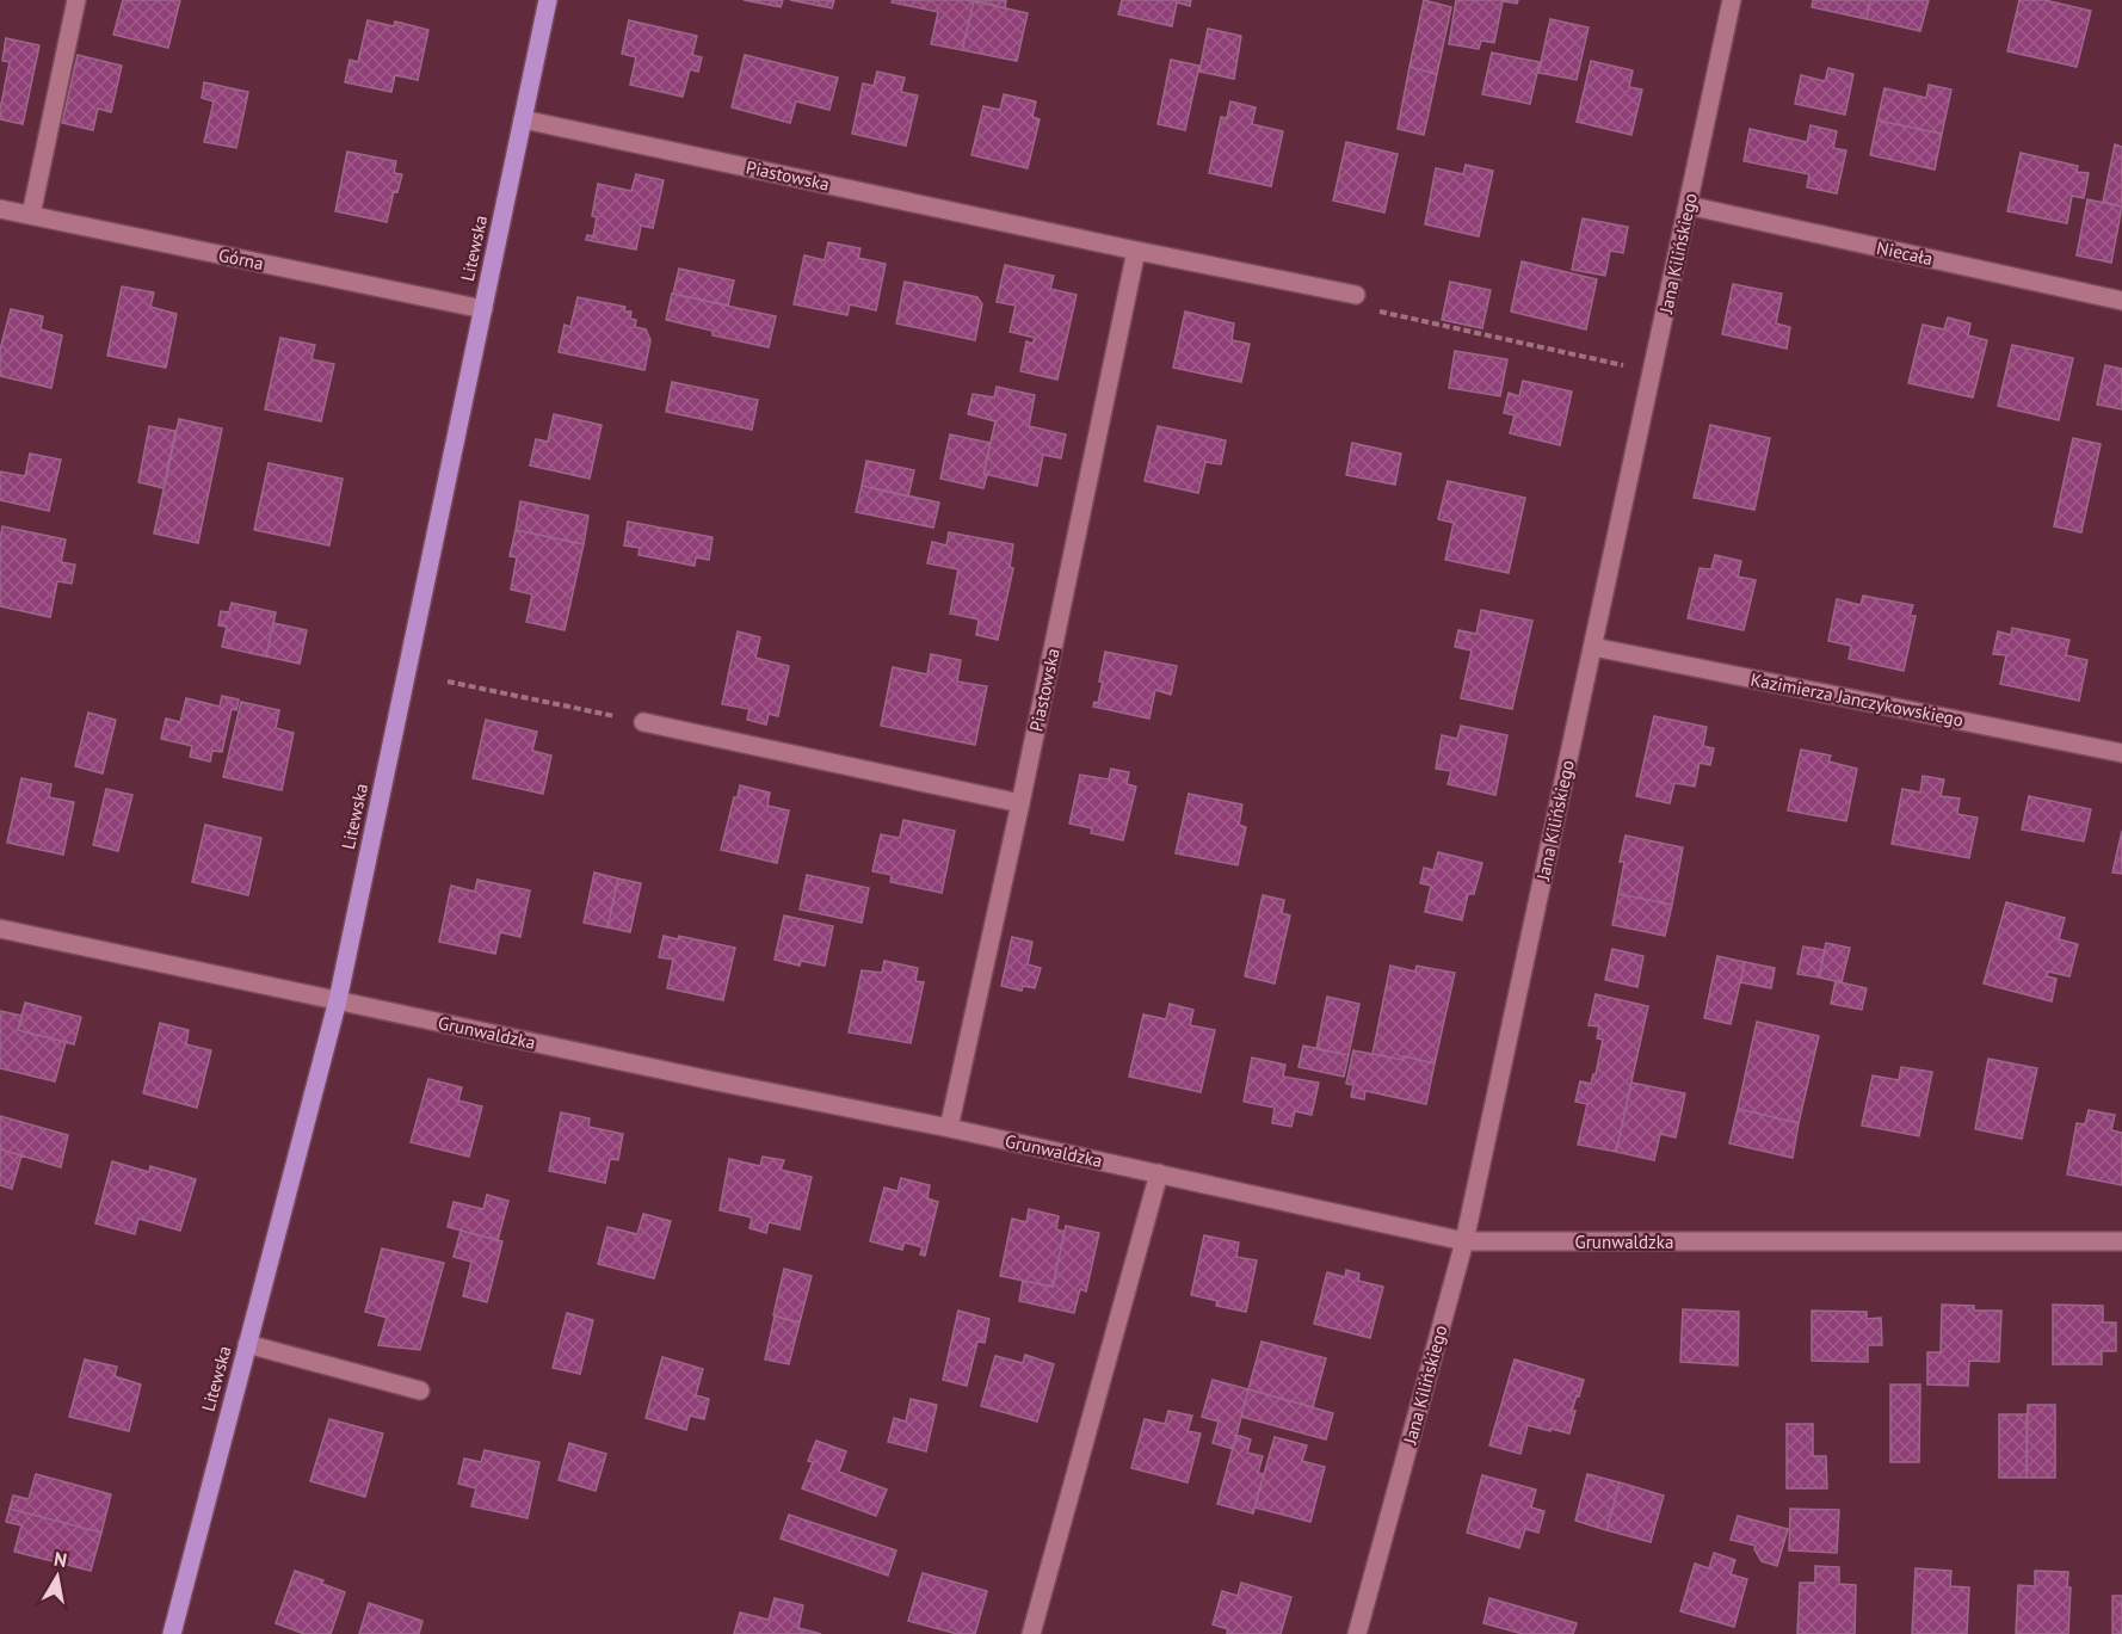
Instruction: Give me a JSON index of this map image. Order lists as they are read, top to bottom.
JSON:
{
  "streets": {
    "main road": ["Litewska"],
    "street": [
      "Piastowska",
      "Jana Kilińskiego",
      "Niecała",
      "Górna",
      "Kazimierza Janczykowskiego",
      "Grunwaldzka"
    ]
  },
  "crossings": [
    ["Piastowska", "Litewska"],
    ["Piastowska", "Grunwaldzka"],
    ["Litewska", "Górna"],
    ["Litewska", "Grunwaldzka"],
    ["Jana Kilińskiego", "Niecała"],
    ["Jana Kilińskiego", "Kazimierza Janczykowskiego"],
    ["Jana Kilińskiego", "Grunwaldzka"]
  ],
  "north": "top"
}
